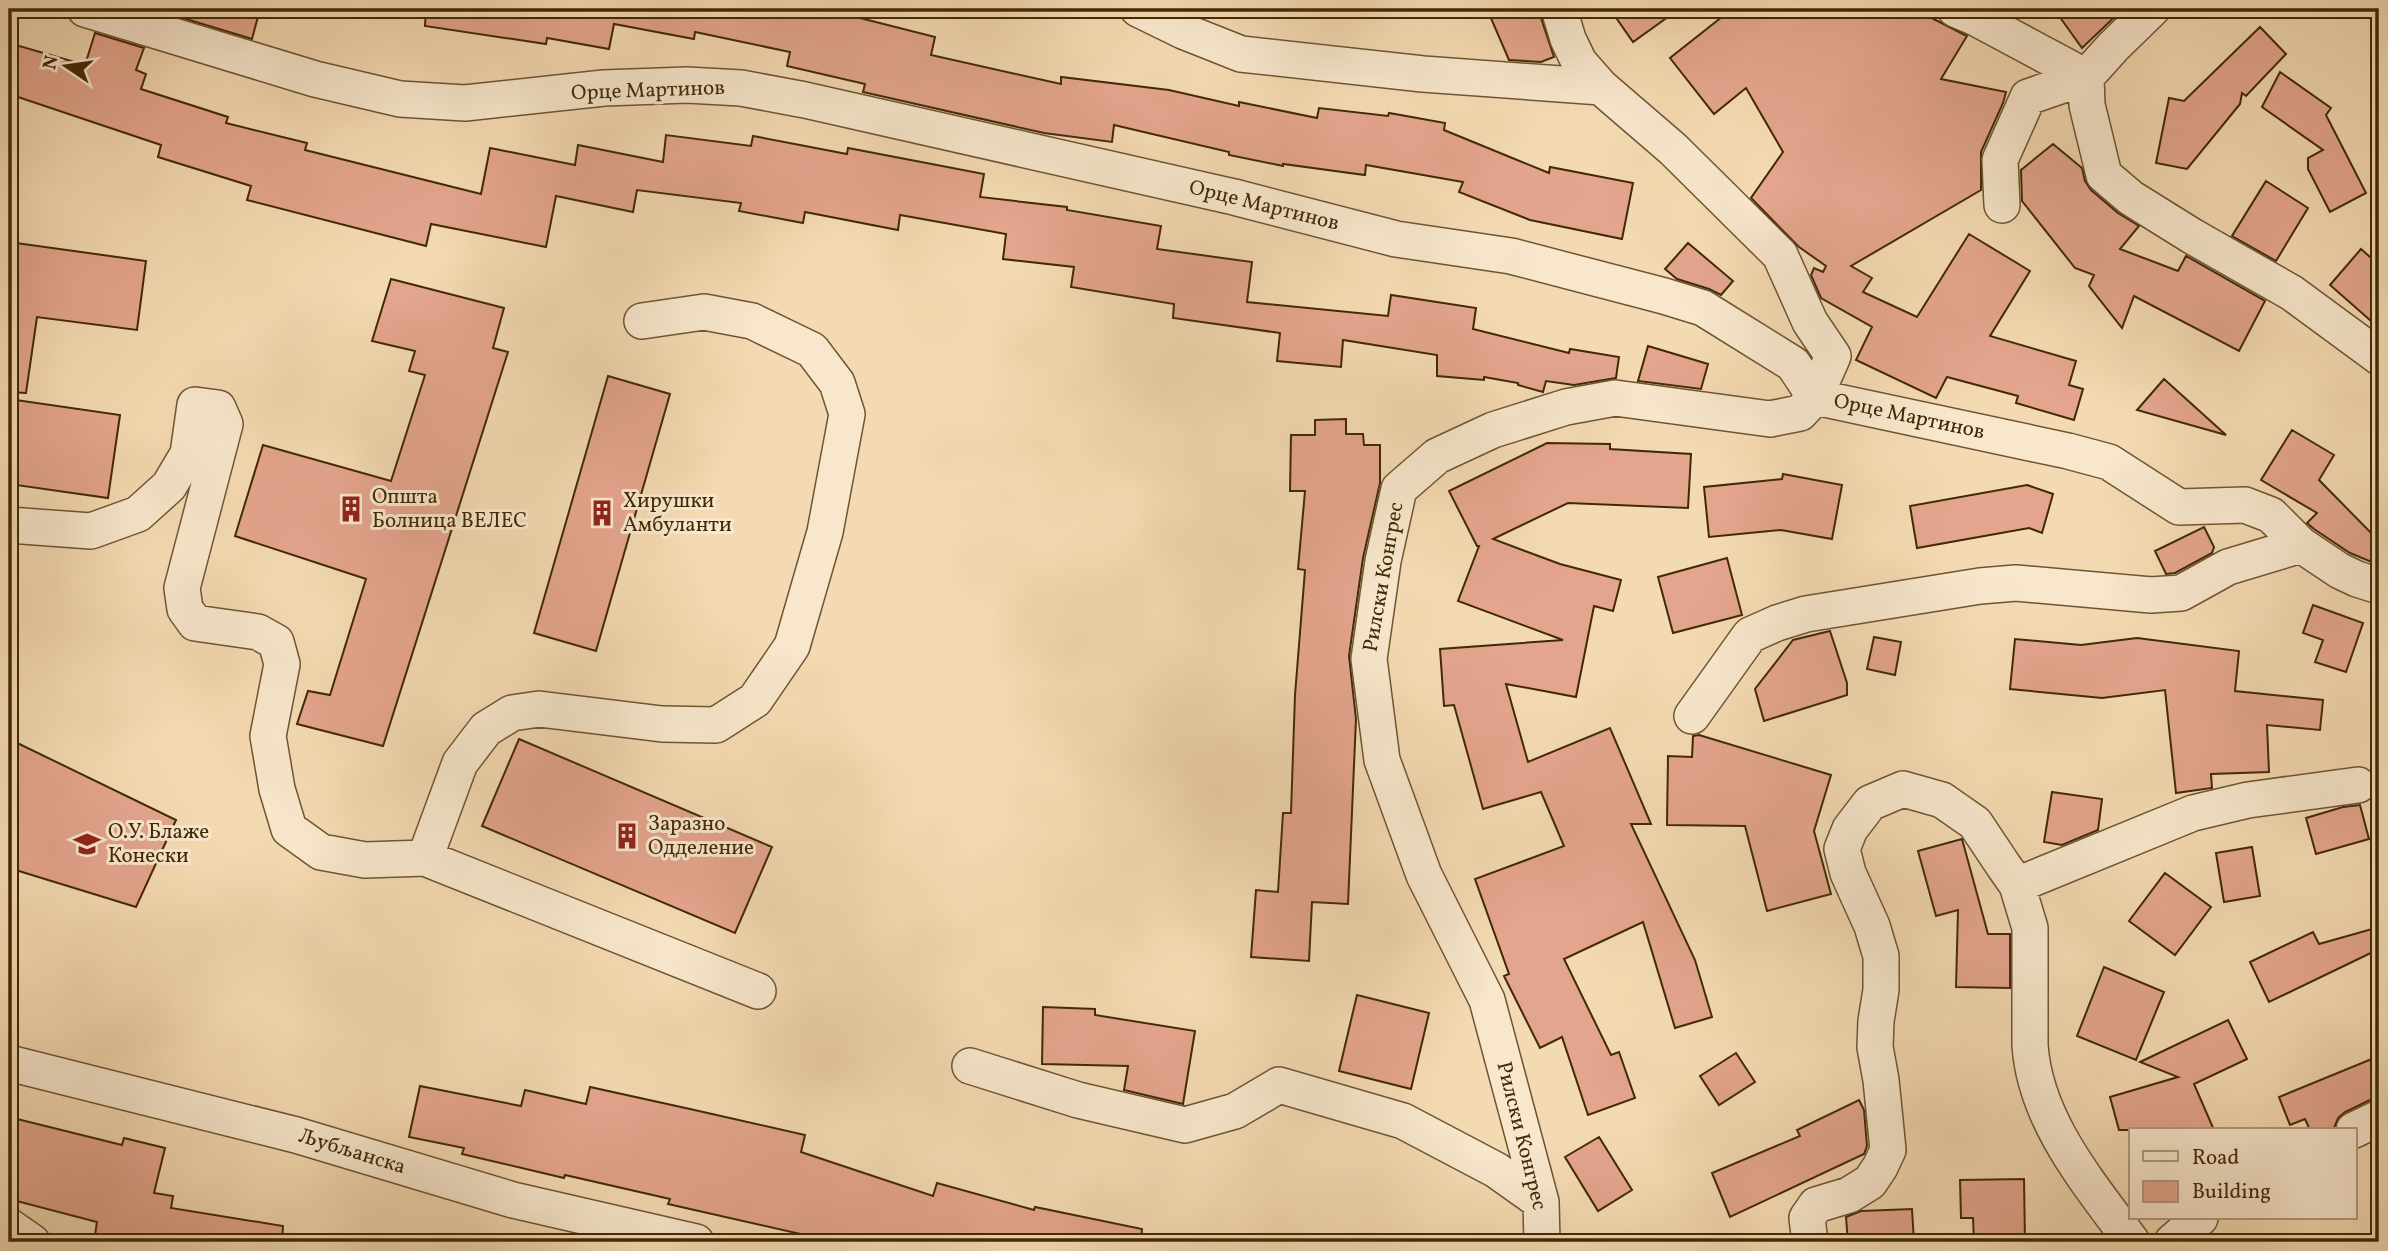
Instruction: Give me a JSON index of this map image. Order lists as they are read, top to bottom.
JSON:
{
  "streets": {
    "street": ["Орце Мартинов", "Рилски Конгрес", "Љубљанска"]
  },
  "crossings": [
    ["Орце Мартинов", "Рилски Конгрес"]
  ],
  "places": {
    "building": ["Општа Болница ВЕЛЕС", "Хирушки Амбуланти", "Заразно Одделение"],
    "school or university": ["О.У. Блаже Конески"]
  },
  "legend": ["Road", "Building"],
  "north": "left"
}
